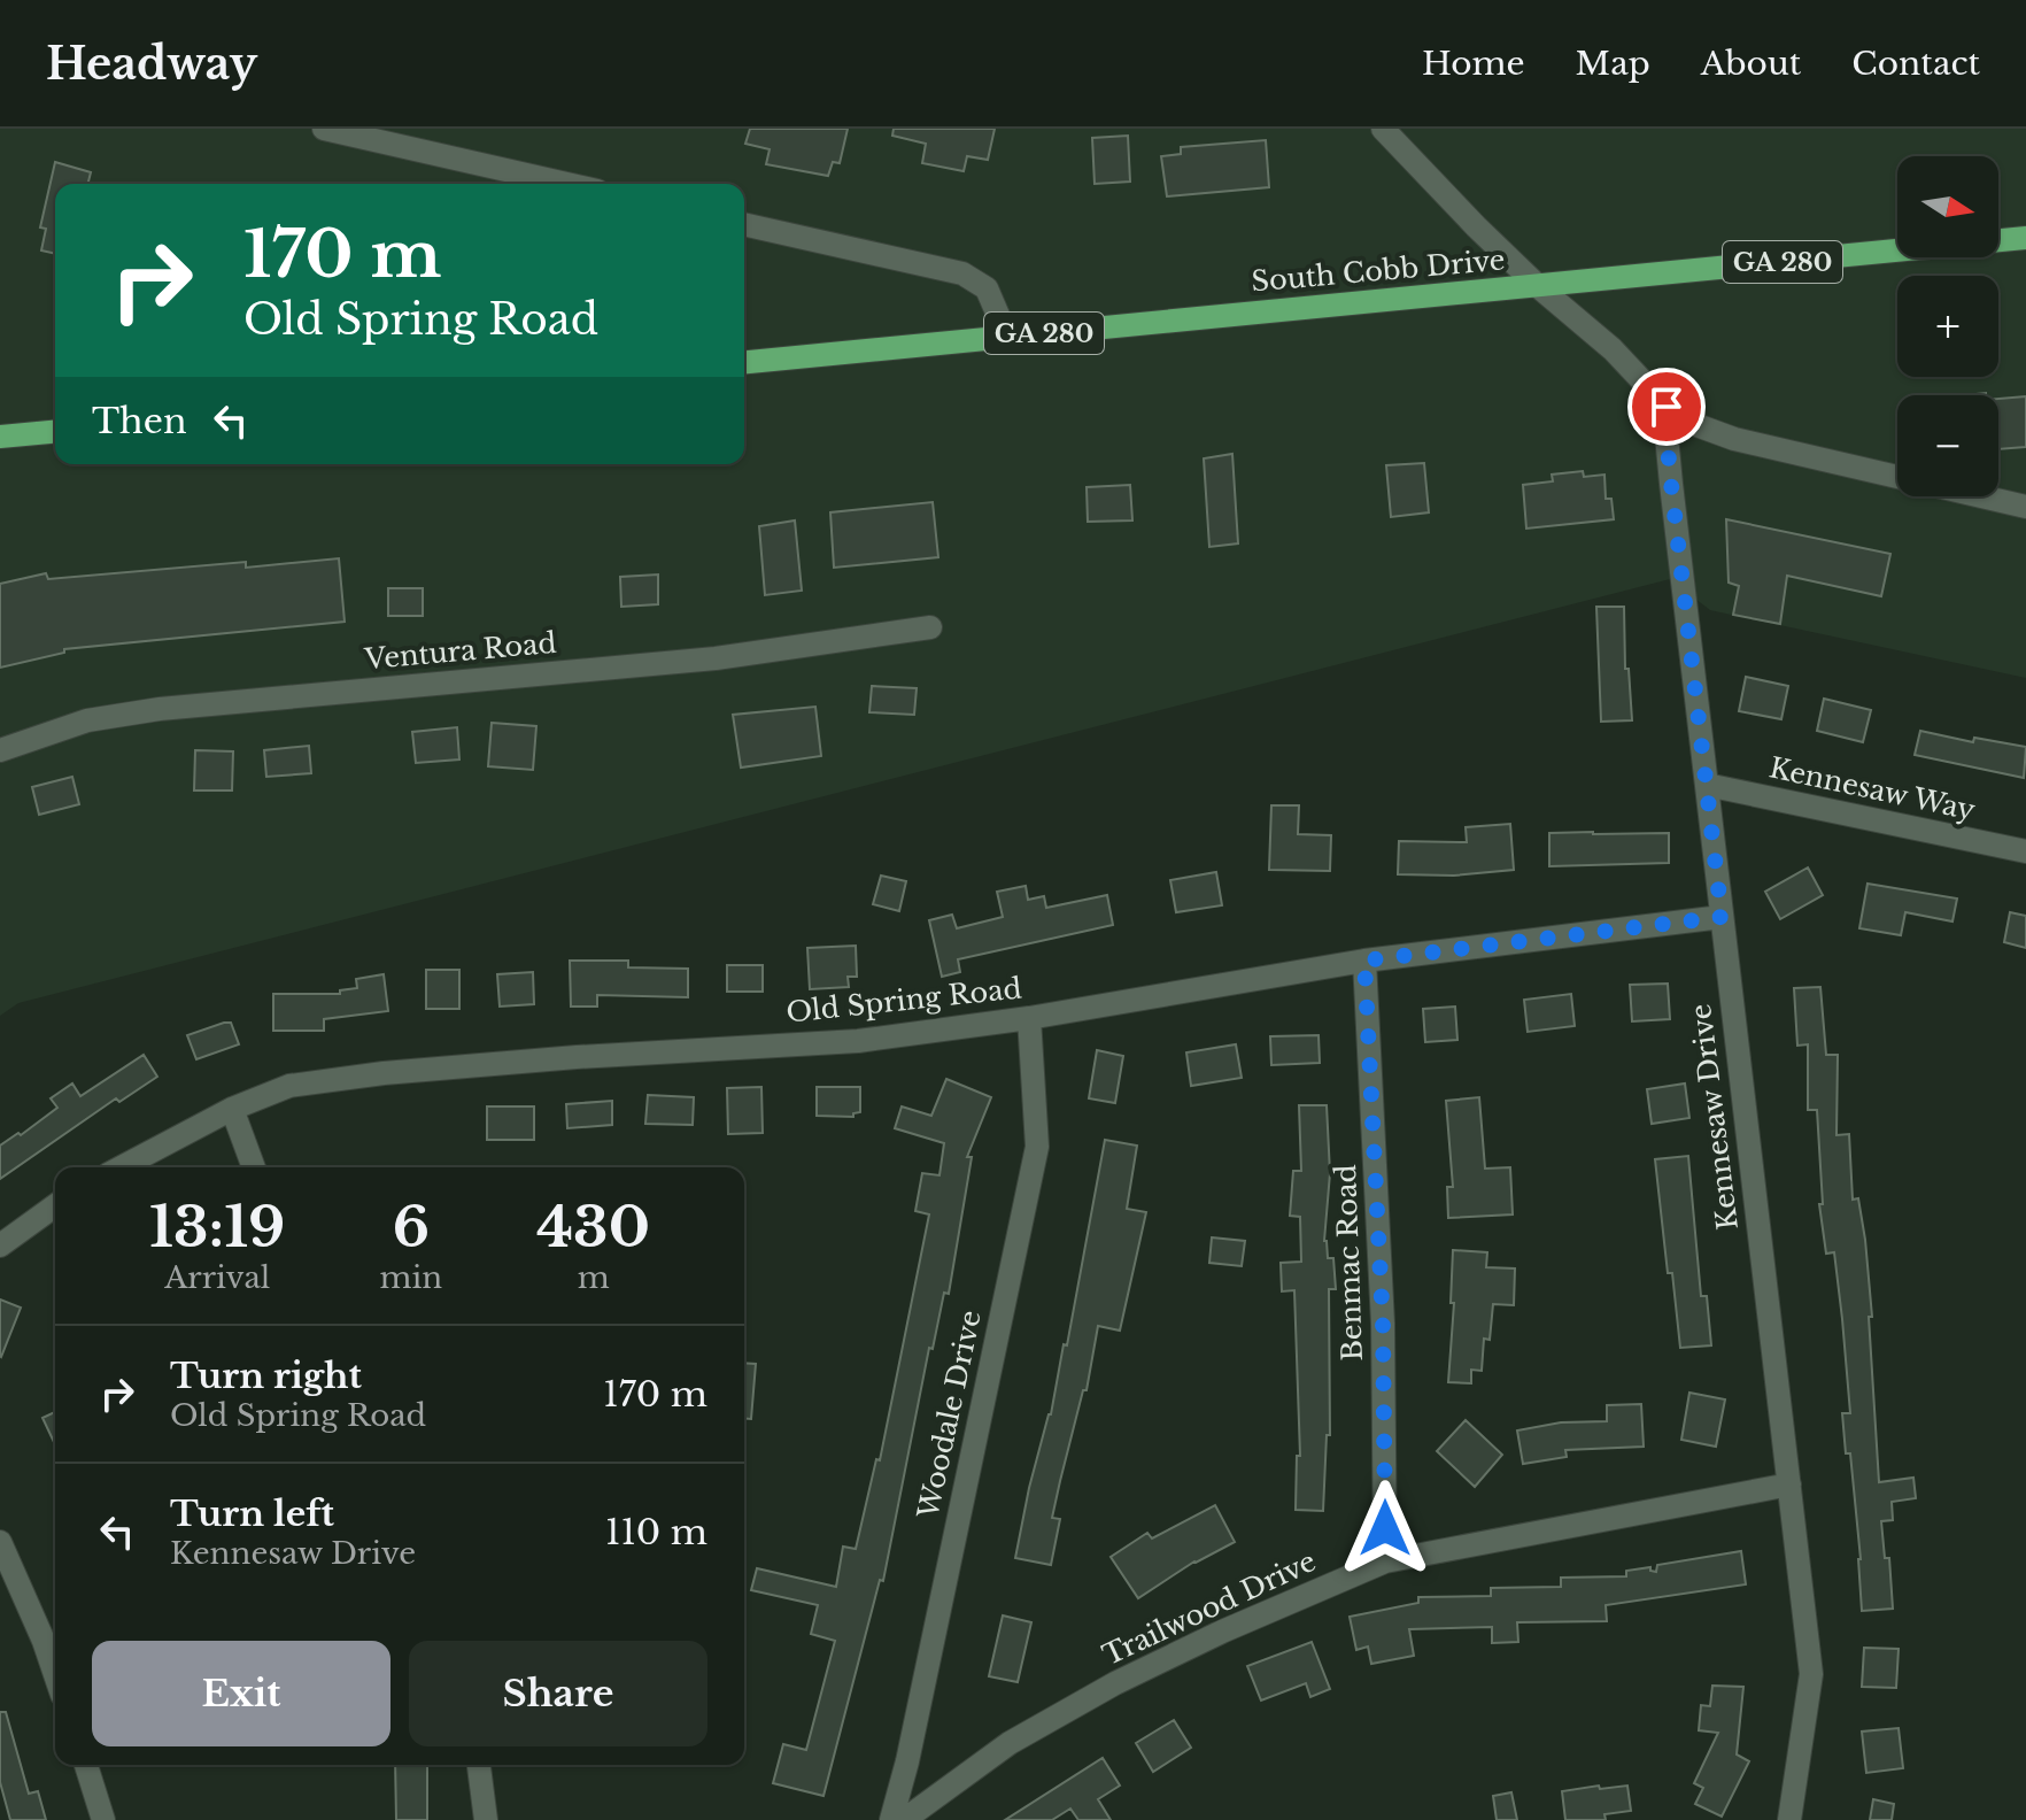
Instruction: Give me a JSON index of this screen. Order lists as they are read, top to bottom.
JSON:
{
  "streets": {
    "main road": ["GA 280", "South Cobb Drive"],
    "street": [
      "Ventura Road",
      "Kennesaw Way",
      "Old Spring Road",
      "Kennesaw Drive",
      "Benmac Road",
      "Woodale Drive",
      "Trailwood Drive"
    ]
  },
  "crossings": [
    ["Kennesaw Way", "Kennesaw Drive"],
    ["Old Spring Road", "Kennesaw Drive"],
    ["Old Spring Road", "Benmac Road"],
    ["Old Spring Road", "Woodale Drive"],
    ["Kennesaw Drive", "Trailwood Drive"],
    ["Benmac Road", "Trailwood Drive"]
  ],
  "north": "right",
  "page": {
    "header": "Headway",
    "nav": [
      "Home",
      "Map",
      "About",
      "Contact"
    ],
    "map_buttons": ["+", "−"],
    "turn": ["170 m", "Old Spring Road"],
    "then": "Then",
    "eta": [
      "13:19",
      "Arrival",
      "6",
      "min",
      "430",
      "m"
    ],
    "list": [
      {
        "name": "Turn right",
        "note": "Old Spring Road",
        "value": "170 m"
      },
      {
        "name": "Turn left",
        "note": "Kennesaw Drive",
        "value": "110 m"
      }
    ],
    "buttons": ["Exit", "Share"]
  }
}
